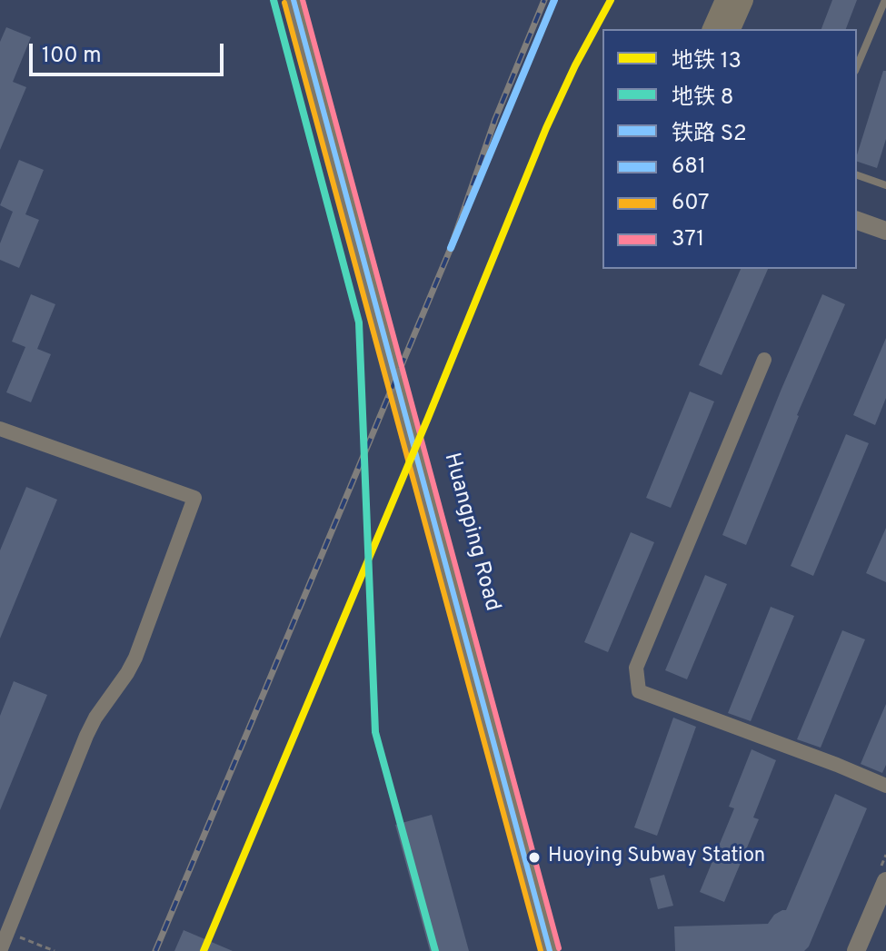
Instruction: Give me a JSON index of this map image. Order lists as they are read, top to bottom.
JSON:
{
  "streets": {
    "main road": ["Huangping Road"]
  },
  "places": ["Huoying Subway Station"],
  "lines": [
    "metro line 13",
    "metro line 8",
    "rail line S2",
    "transit line 681",
    "transit line 371",
    "transit line 607"
  ],
  "legend": [
    "地铁 13",
    "地铁 8",
    "铁路 S2",
    "681",
    "607",
    "371"
  ],
  "scale_bar": "100 m"
}
